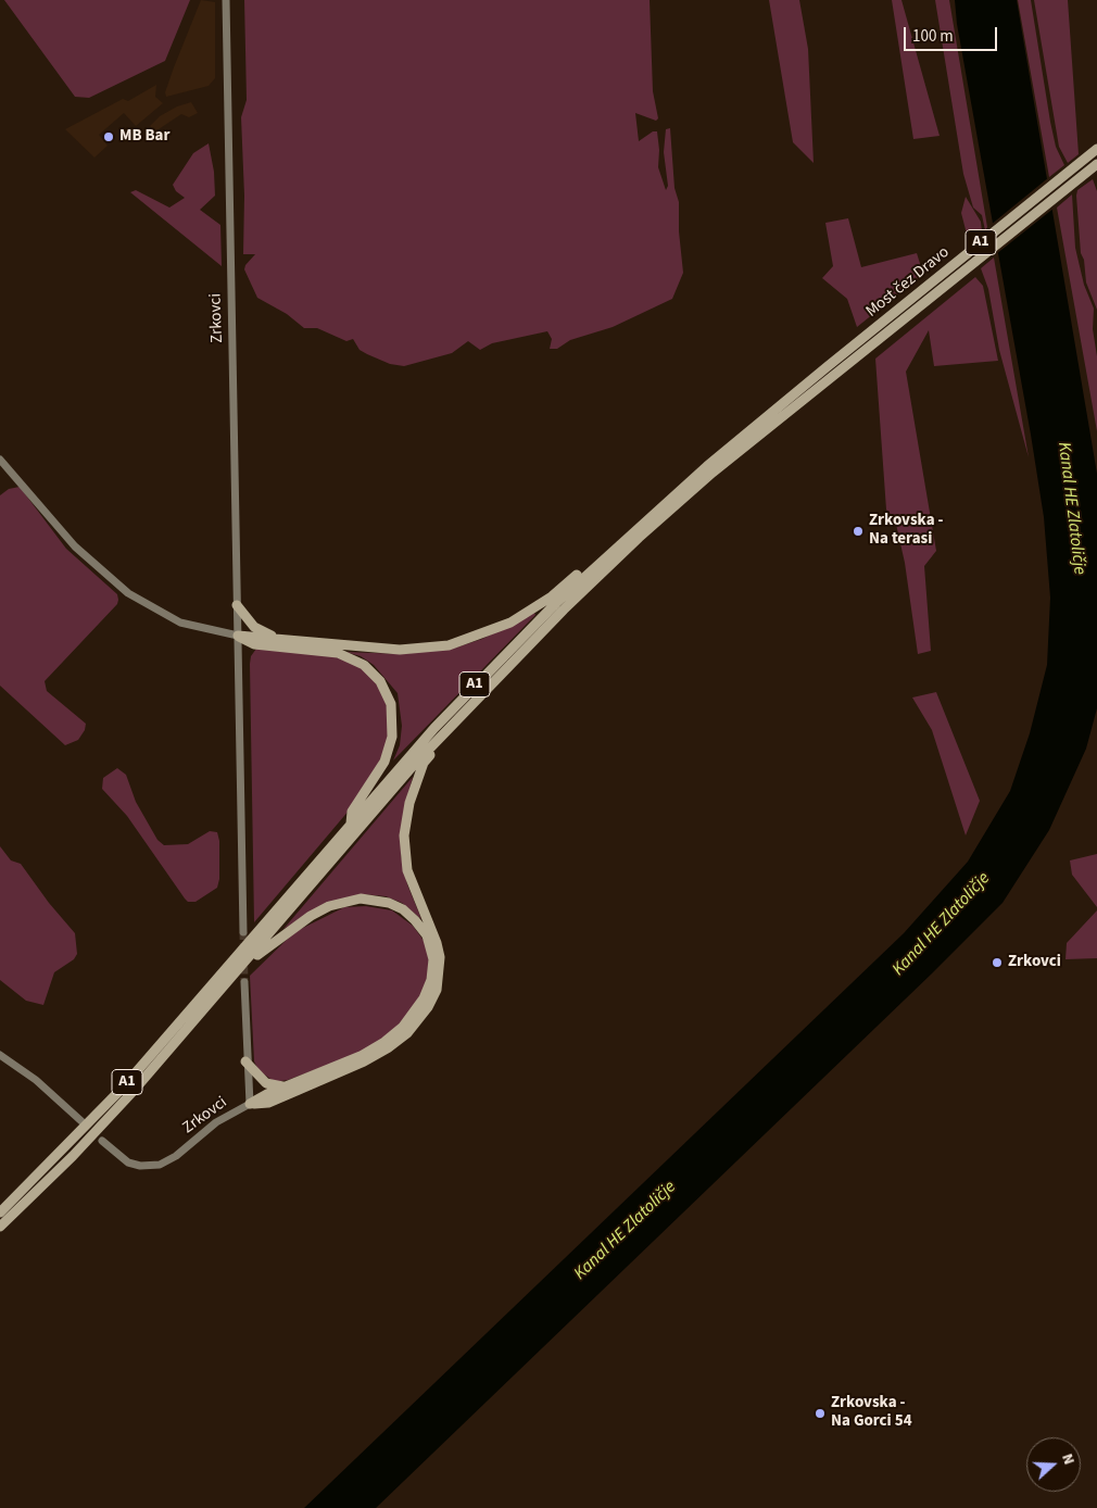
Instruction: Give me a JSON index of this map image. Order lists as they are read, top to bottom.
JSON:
{
  "streets": {
    "highway": ["A1", "Most čez Dravo"],
    "street": ["Zrkovci"]
  },
  "crossings": [
    ["A1", "Most čez Dravo"]
  ],
  "water": ["Kanal HE Zlatoličje"],
  "places": [
    "MB Bar",
    "Zrkovska - Na terasi",
    "Zrkovci",
    "Zrkovska - Na Gorci 54"
  ],
  "scale_bar": "100 m",
  "north": "right"
}
